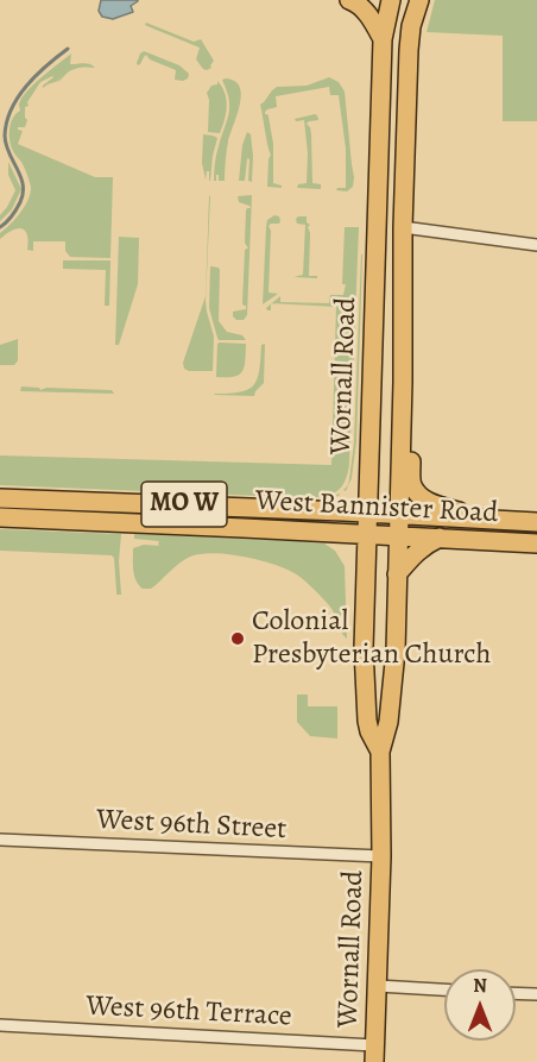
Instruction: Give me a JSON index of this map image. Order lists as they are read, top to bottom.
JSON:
{
  "streets": {
    "main road": ["Wornall Road", "MO W", "West Bannister Road"],
    "street": ["West 96th Street", "West 96th Terrace"]
  },
  "crossings": [
    ["Wornall Road", "West Bannister Road"],
    ["Wornall Road", "West 96th Street"],
    ["Wornall Road", "West 96th Terrace"]
  ],
  "places": ["Colonial Presbyterian Church"],
  "north": "top"
}
